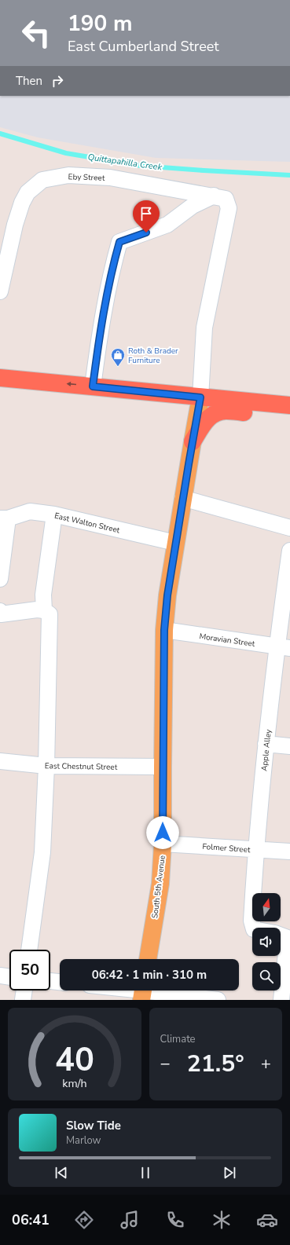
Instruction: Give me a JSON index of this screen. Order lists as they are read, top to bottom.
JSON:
{
  "streets": {
    "main road": ["South 5th Avenue"],
    "street": [
      "Eby Street",
      "East Walton Street",
      "Moravian Street",
      "Apple Alley",
      "East Chestnut Street",
      "Folmer Street"
    ]
  },
  "crossings": [
    ["Eby Street", "South 5th Avenue"],
    ["East Walton Street", "South 5th Avenue"],
    ["Moravian Street", "Apple Alley"],
    ["Moravian Street", "South 5th Avenue"],
    ["Apple Alley", "Folmer Street"],
    ["East Chestnut Street", "South 5th Avenue"],
    ["Folmer Street", "South 5th Avenue"]
  ],
  "water": ["Quittapahilla Creek"],
  "places": {
    "shop": ["Roth & Brader Furniture"]
  },
  "north": "top",
  "page": {
    "turn": ["190 m", "East Cumberland Street"],
    "then": "Then",
    "limit": "50",
    "trip": "06:42 · 1 min · 310 m",
    "tile": "Climate",
    "heat": ["−", "21.5°", "+"],
    "song": ["Slow Tide", "Marlow"],
    "tabs": "06:41",
    "gauge": ["40", "km/h"]
  }
}
